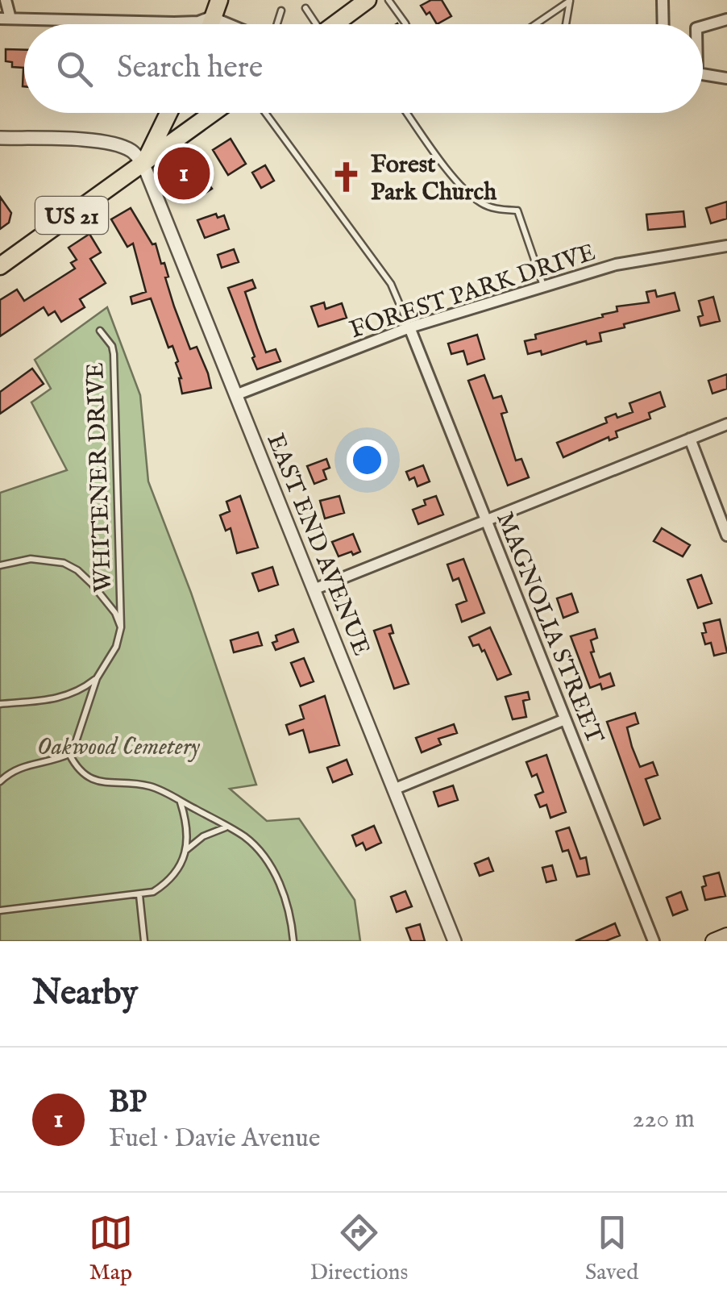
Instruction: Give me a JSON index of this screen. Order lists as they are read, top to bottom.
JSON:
{
  "streets": {
    "main road": ["US 21"],
    "street": ["FOREST PARK DRIVE", "EAST END AVENUE", "MAGNOLIA STREET"],
    "lane": ["WHITENER DRIVE"]
  },
  "crossings": [
    ["US 21", "EAST END AVENUE"],
    ["FOREST PARK DRIVE", "EAST END AVENUE"],
    ["FOREST PARK DRIVE", "MAGNOLIA STREET"]
  ],
  "parks": ["Oakwood Cemetery"],
  "places": {
    "church": ["Forest Park Church"]
  },
  "page": {
    "search": "Search here",
    "pins": "1",
    "heading": "Nearby",
    "list": [
      {
        "mark": "1",
        "name": "BP",
        "note": "Fuel · Davie Avenue",
        "value": "220 m"
      }
    ],
    "nav": ["Map", "Directions", "Saved"]
  }
}
